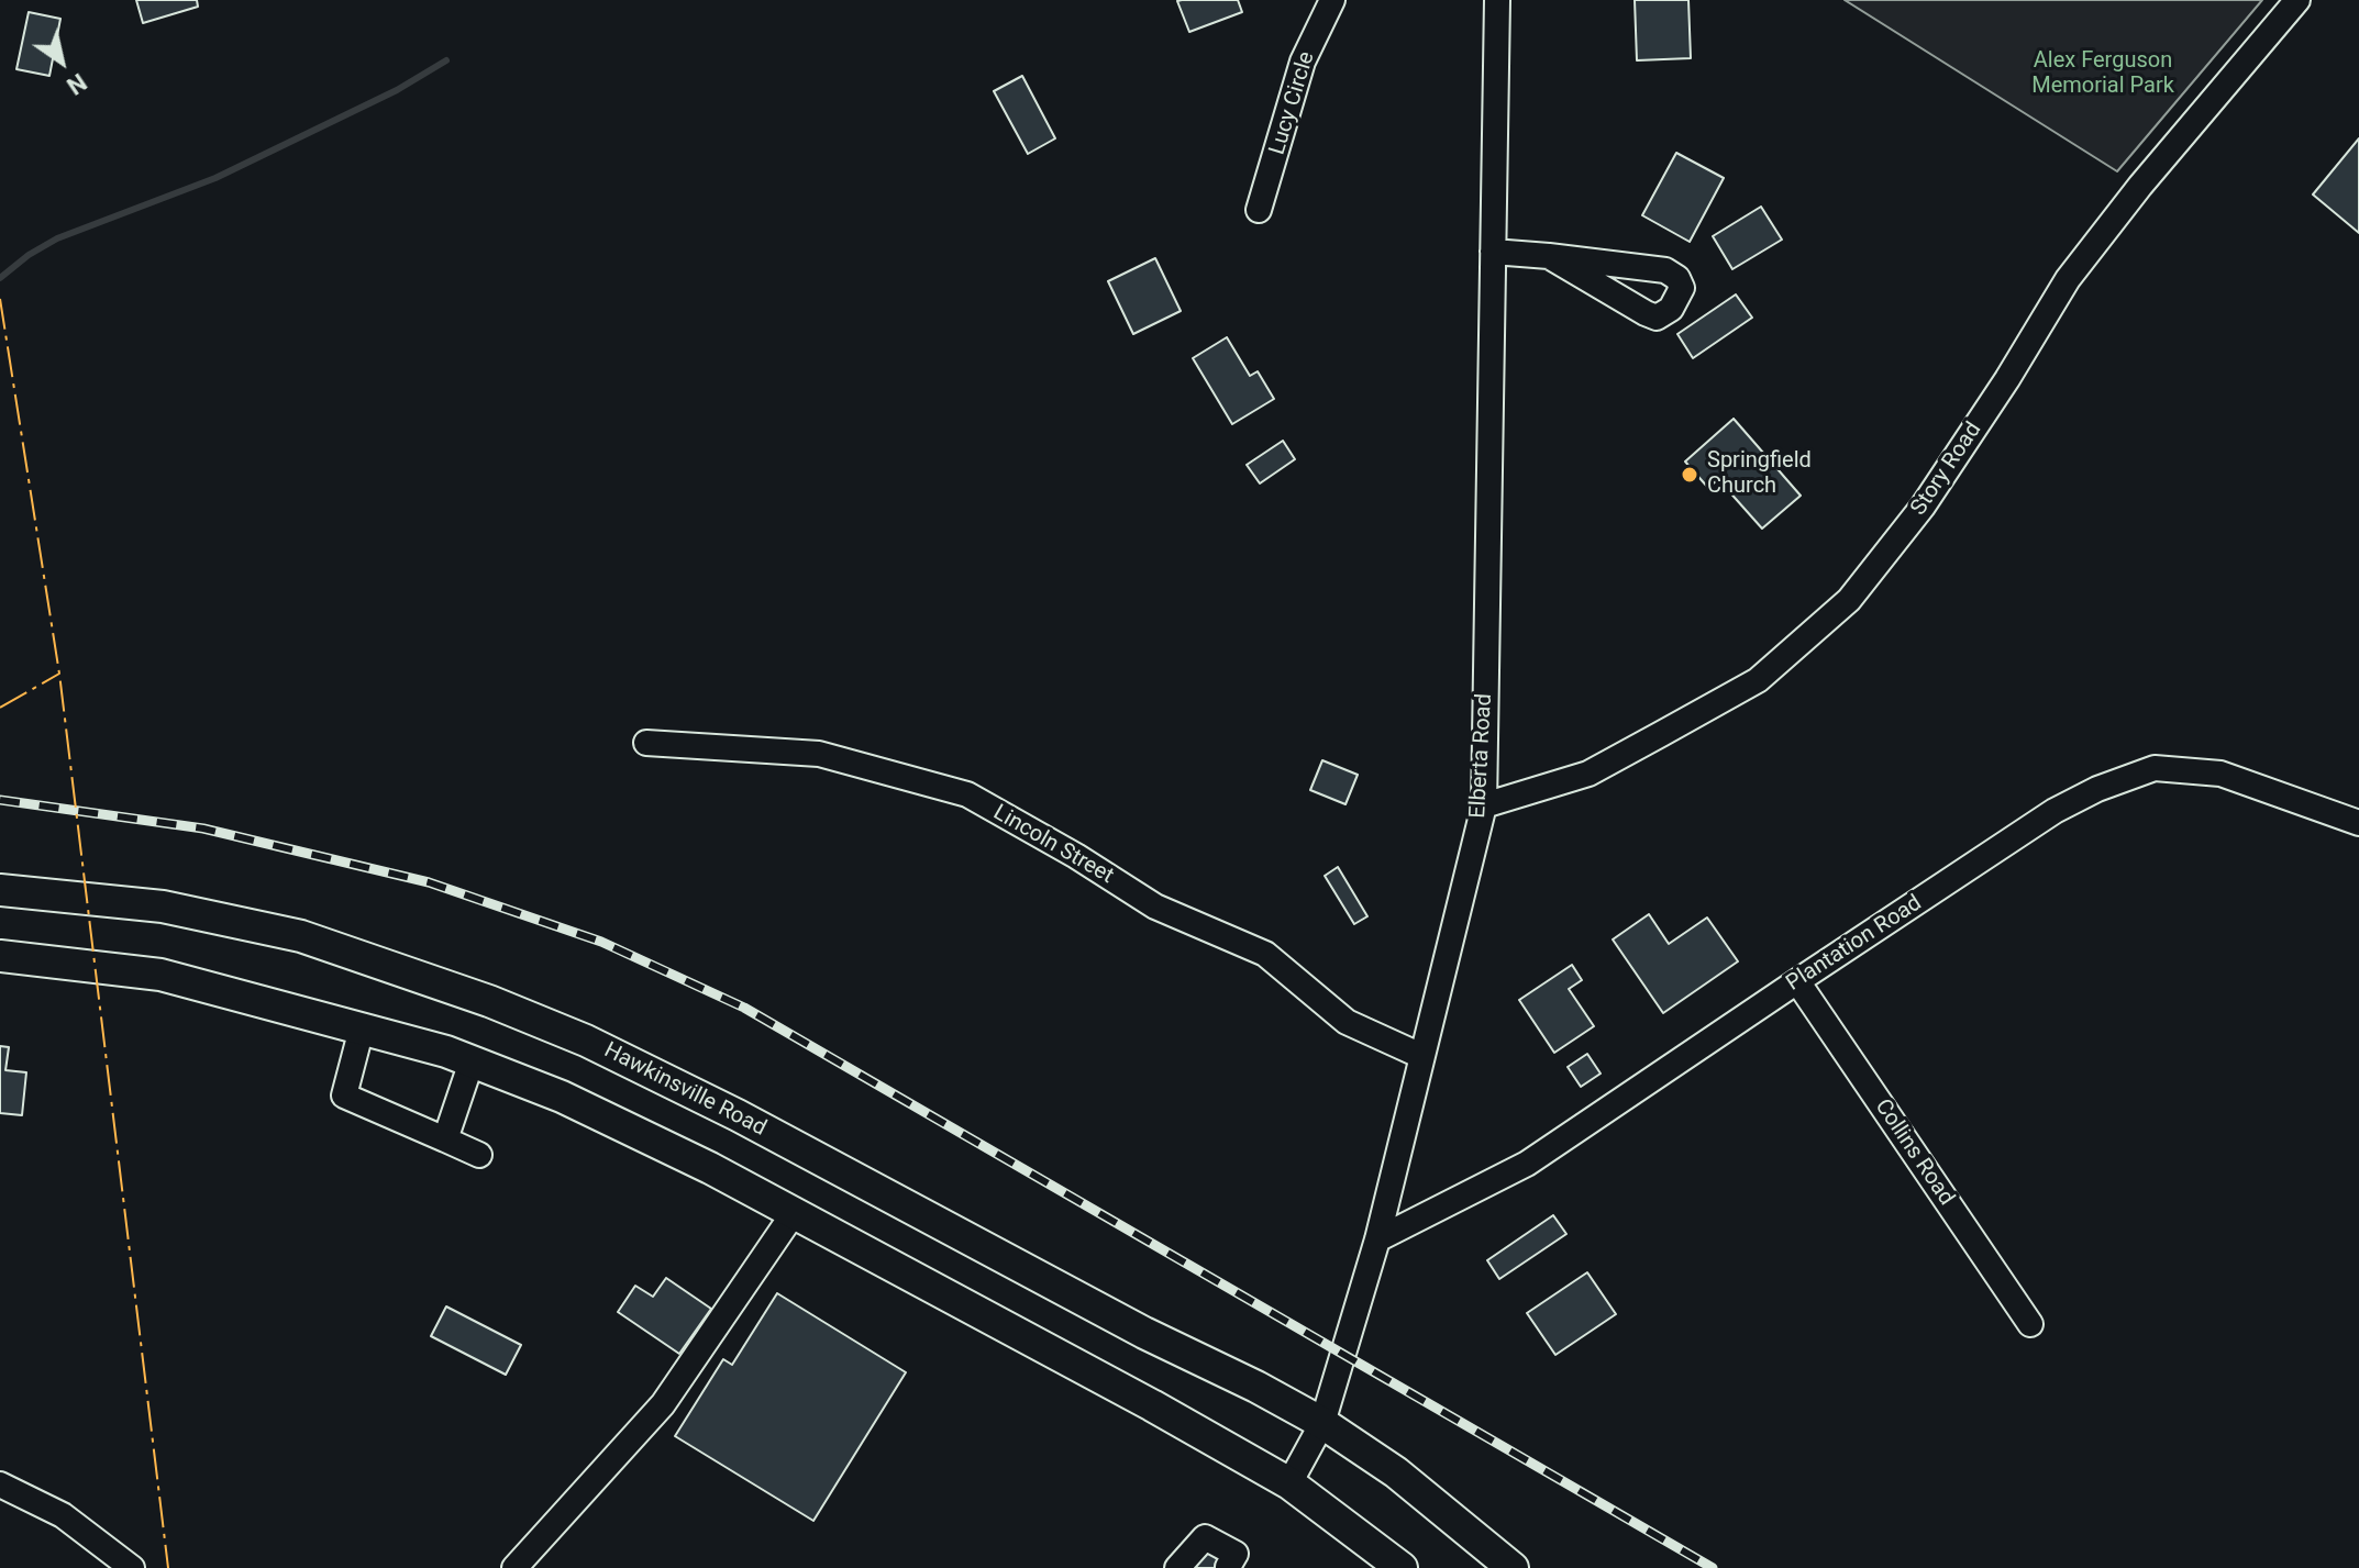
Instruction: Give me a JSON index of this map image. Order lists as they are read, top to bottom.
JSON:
{
  "streets": {
    "main road": ["Hawkinsville Road"],
    "street": [
      "Lucy Circle",
      "Story Road",
      "Elberta Road",
      "Lincoln Street",
      "Plantation Road",
      "Collins Road"
    ]
  },
  "crossings": [
    ["Story Road", "Elberta Road"],
    ["Elberta Road", "Lincoln Street"],
    ["Elberta Road", "Plantation Road"],
    ["Elberta Road", "Hawkinsville Road"],
    ["Plantation Road", "Collins Road"]
  ],
  "parks": ["Alex Ferguson Memorial Park"],
  "places": ["Springfield Church"],
  "north": "bottom right"
}
